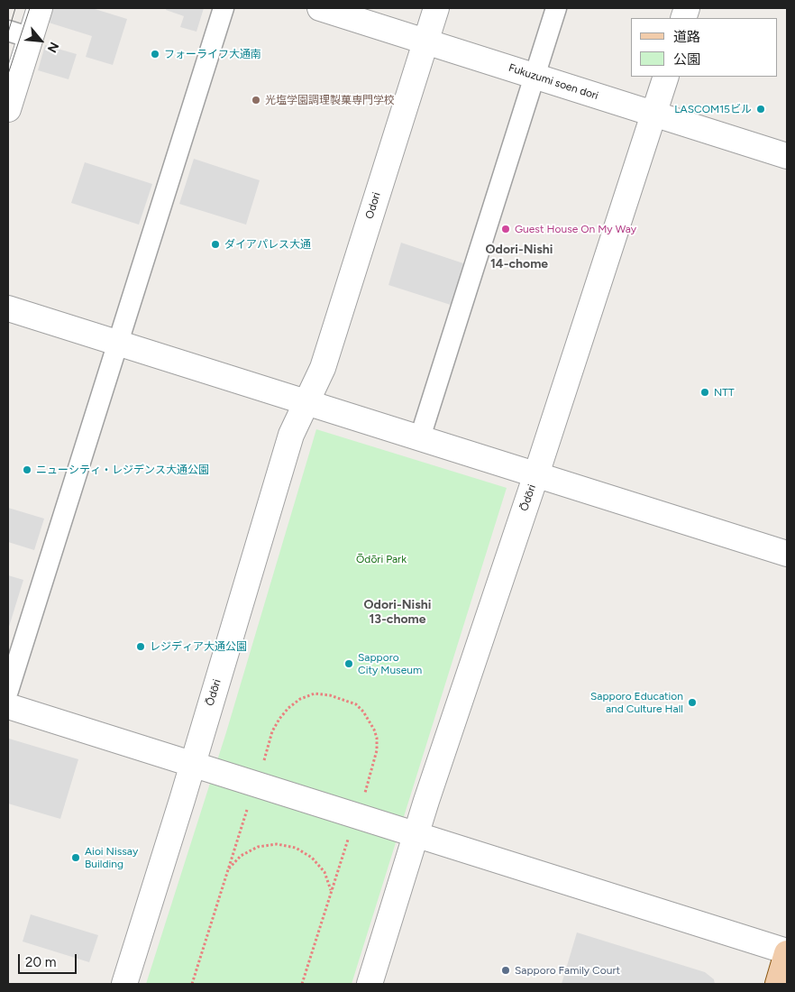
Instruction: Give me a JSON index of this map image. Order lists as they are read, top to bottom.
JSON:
{
  "streets": {
    "street": ["Fukuzumi soen dori", "Odori", "Ōdōri"]
  },
  "crossings": [
    ["Fukuzumi soen dori", "Odori"],
    ["Fukuzumi soen dori", "Ōdōri"],
    ["Odori", "Ōdōri"]
  ],
  "districts": ["Odori-Nishi 14-chome", "Odori-Nishi 13-chome"],
  "parks": ["Ōdōri Park"],
  "places": [
    "フォーライフ大通南",
    "光塩学園調理製菓専門学校",
    "LASCOM15ビル",
    "Guest House On My Way",
    "ダイアパレス大通",
    "NTT",
    "ニューシティ・レジデンス大通公園",
    "レジディア大通公園",
    "Sapporo City Museum",
    "Sapporo Education and Culture Hall",
    "Aioi Nissay Building",
    "Sapporo Family Court"
  ],
  "legend": ["道路", "公園"],
  "scale_bar": "20 m",
  "north": "bottom right"
}
